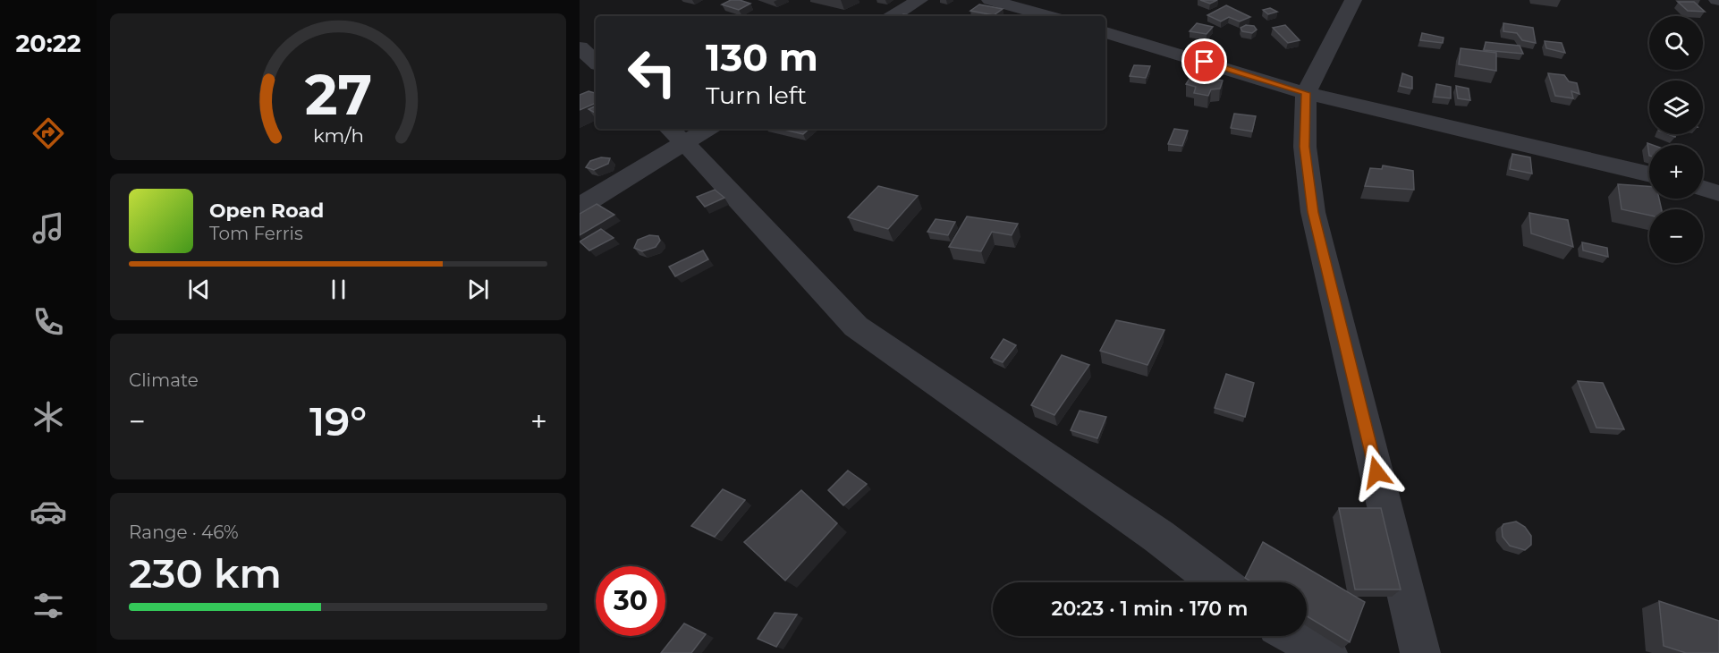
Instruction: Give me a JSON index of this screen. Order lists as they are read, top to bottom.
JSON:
{
  "page": {
    "tabs": "20:22",
    "map_buttons": ["+", "−"],
    "turn": ["130 m", "Turn left"],
    "song": ["Open Road", "Tom Ferris"],
    "tile": [
      "Climate",
      ["Range · 46%", "230 km"]
    ],
    "heat": ["−", "19°", "+"],
    "limit": "30",
    "trip": "20:23 · 1 min · 170 m",
    "gauge": ["27", "km/h"]
  }
}
